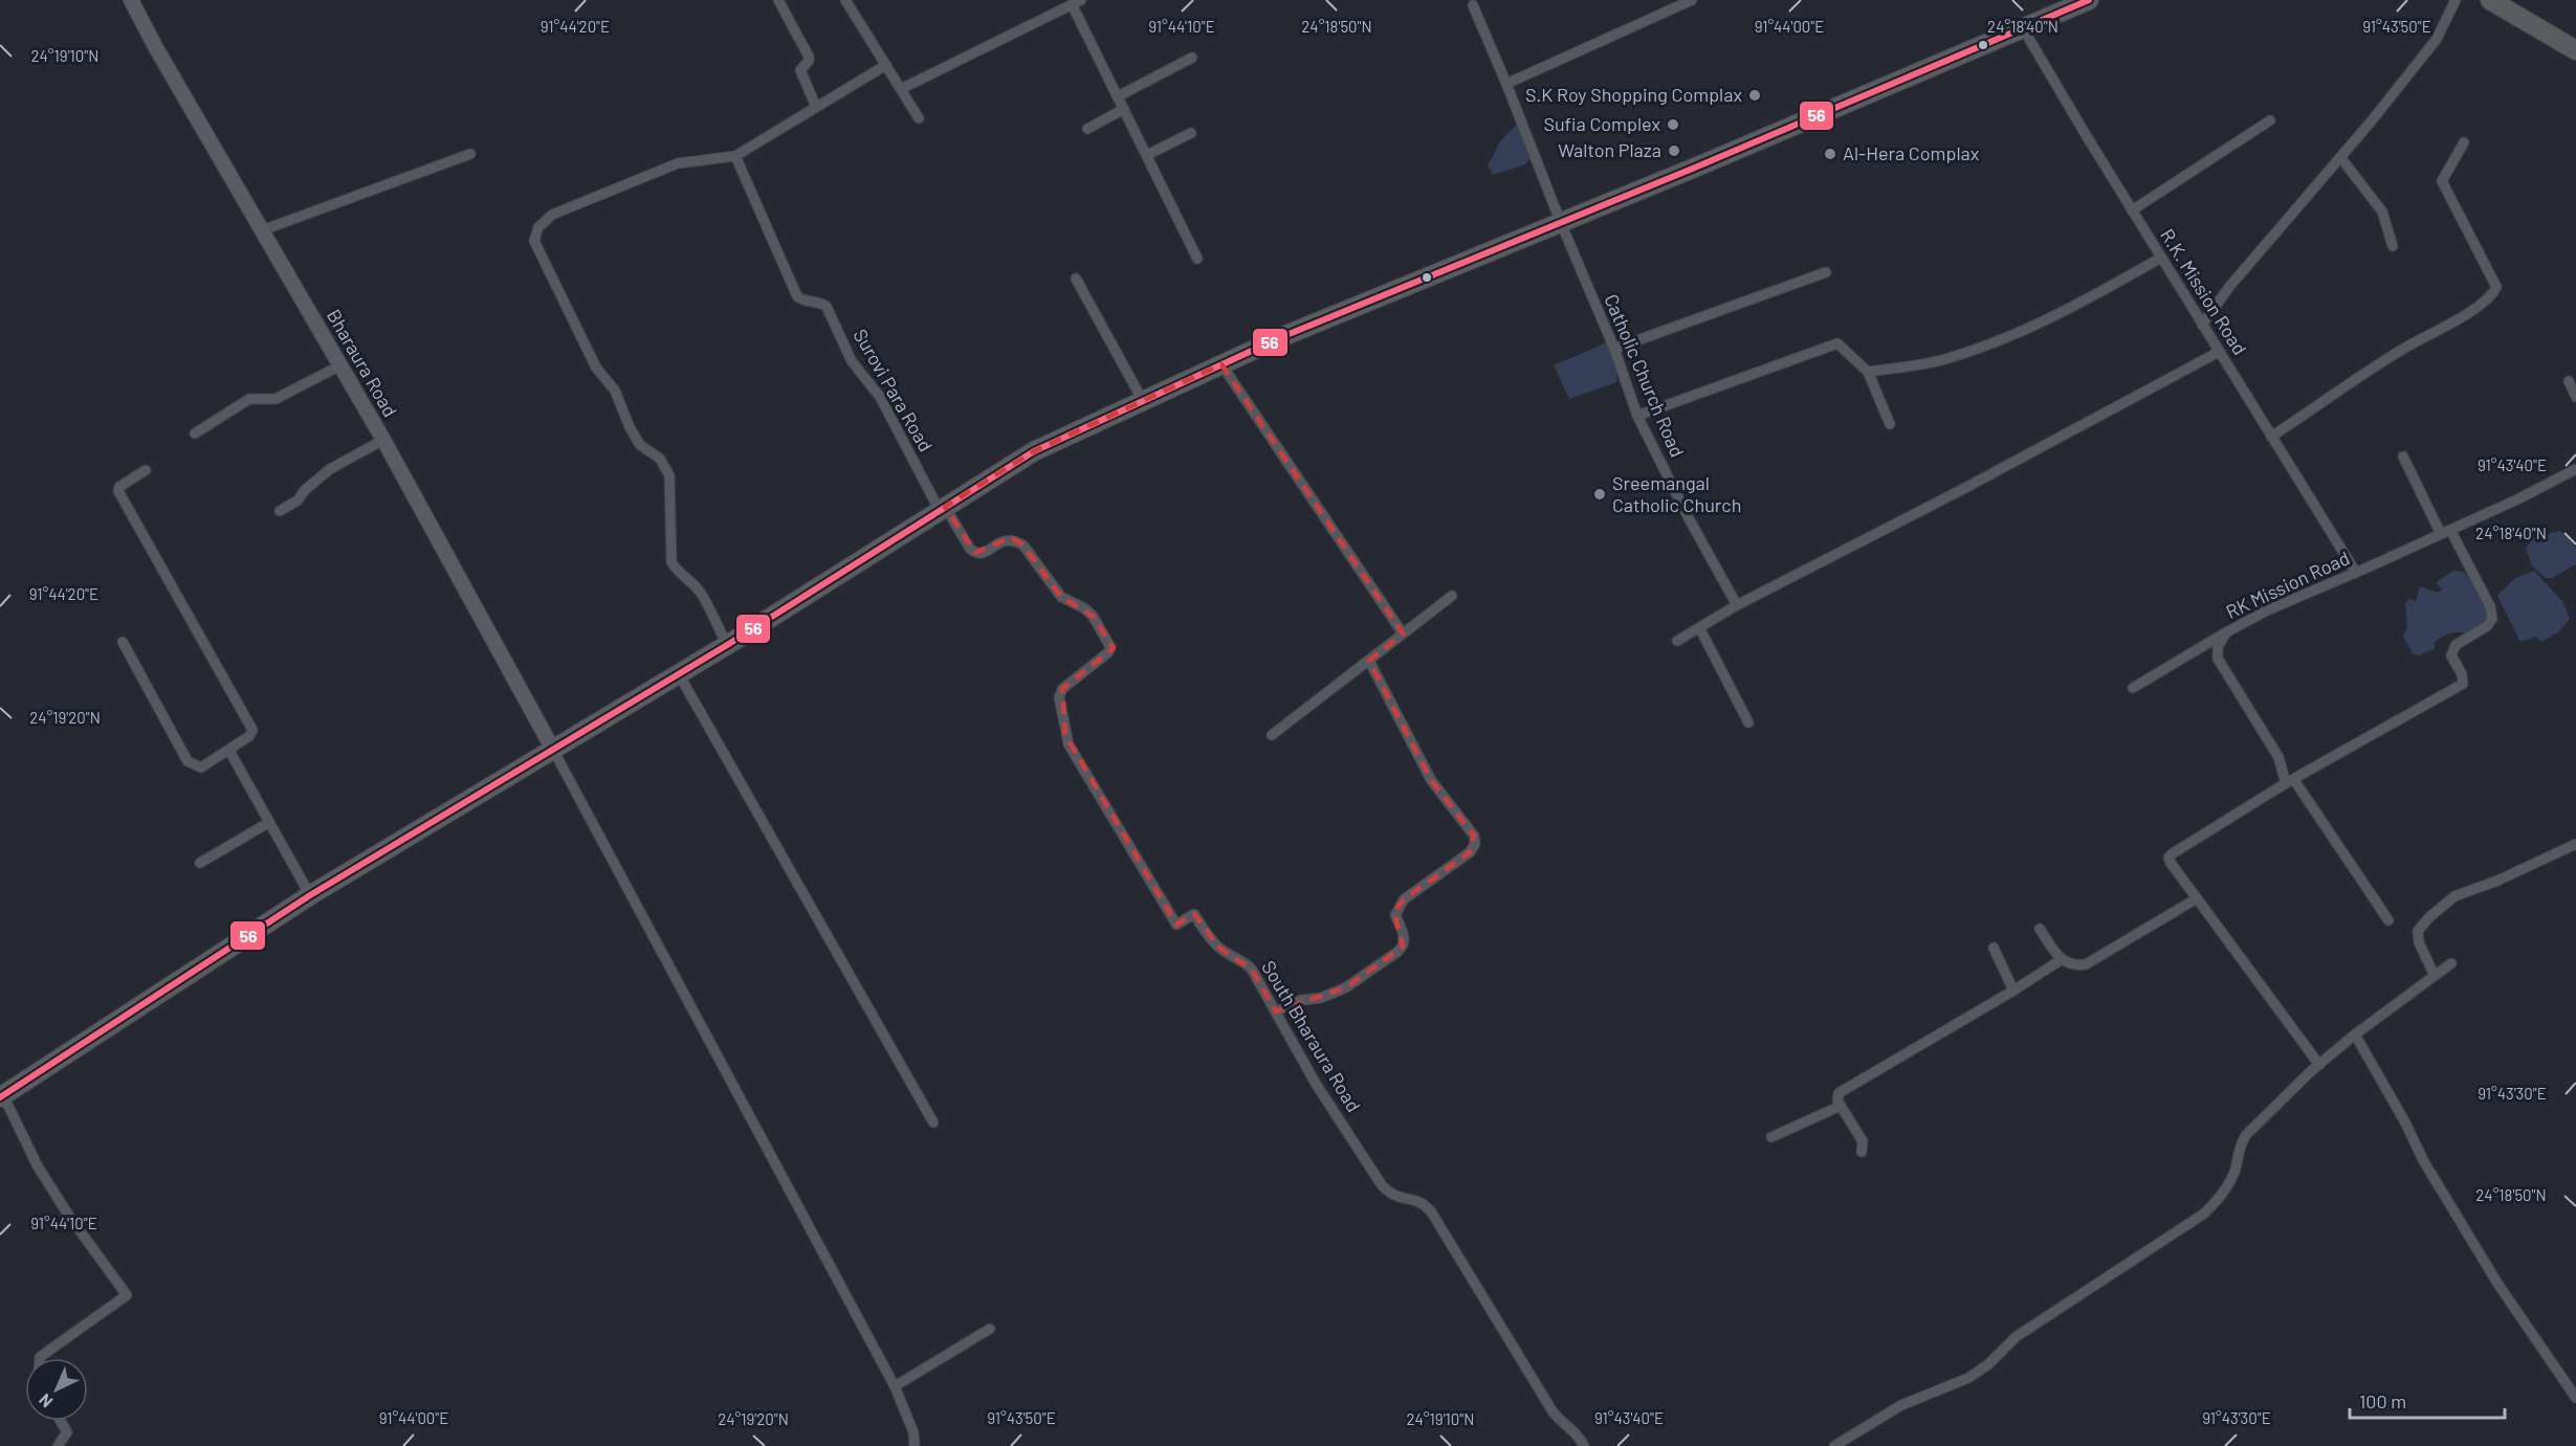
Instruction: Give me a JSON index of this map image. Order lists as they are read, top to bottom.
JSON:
{
  "streets": {
    "main road": ["Bharaura Road"],
    "street": [
      "R.K. Mission Road",
      "Catholic Church Road",
      "Surovi Para Road",
      "RK Mission Road",
      "South Bharaura Road"
    ]
  },
  "crossings": [
    ["R.K. Mission Road", "RK Mission Road"],
    ["Surovi Para Road", "South Bharaura Road"]
  ],
  "places": [
    "S.K Roy Shopping Complax",
    "Sufia Complex",
    "Walton Plaza",
    "Al-Hera Complax",
    "Sreemangal Catholic Church"
  ],
  "lines": ["transit line 56"],
  "scale_bar": "100 m",
  "north": "bottom left",
  "coordinates": [
    "24°18'50\"N",
    "24°18'40\"N",
    "91°44'10\"E",
    "91°44'20\"E",
    "91°44'00\"E",
    "91°43'50\"E",
    "24°19'10\"N",
    "91°43'40\"E",
    "24°19'20\"N",
    "91°43'30\"E"
  ]
}
